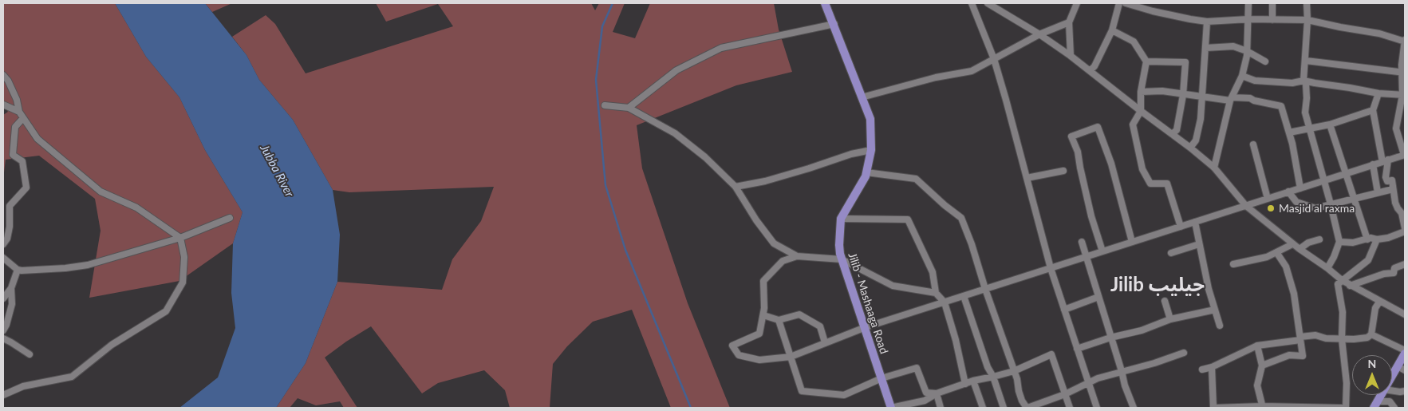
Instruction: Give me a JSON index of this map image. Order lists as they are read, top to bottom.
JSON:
{
  "streets": {
    "main road": ["Jilib - Mashaaga Road"]
  },
  "districts": ["Jilib جيليب"],
  "water": ["Jubba River"],
  "places": ["Masjid al raxma"],
  "north": "top"
}
